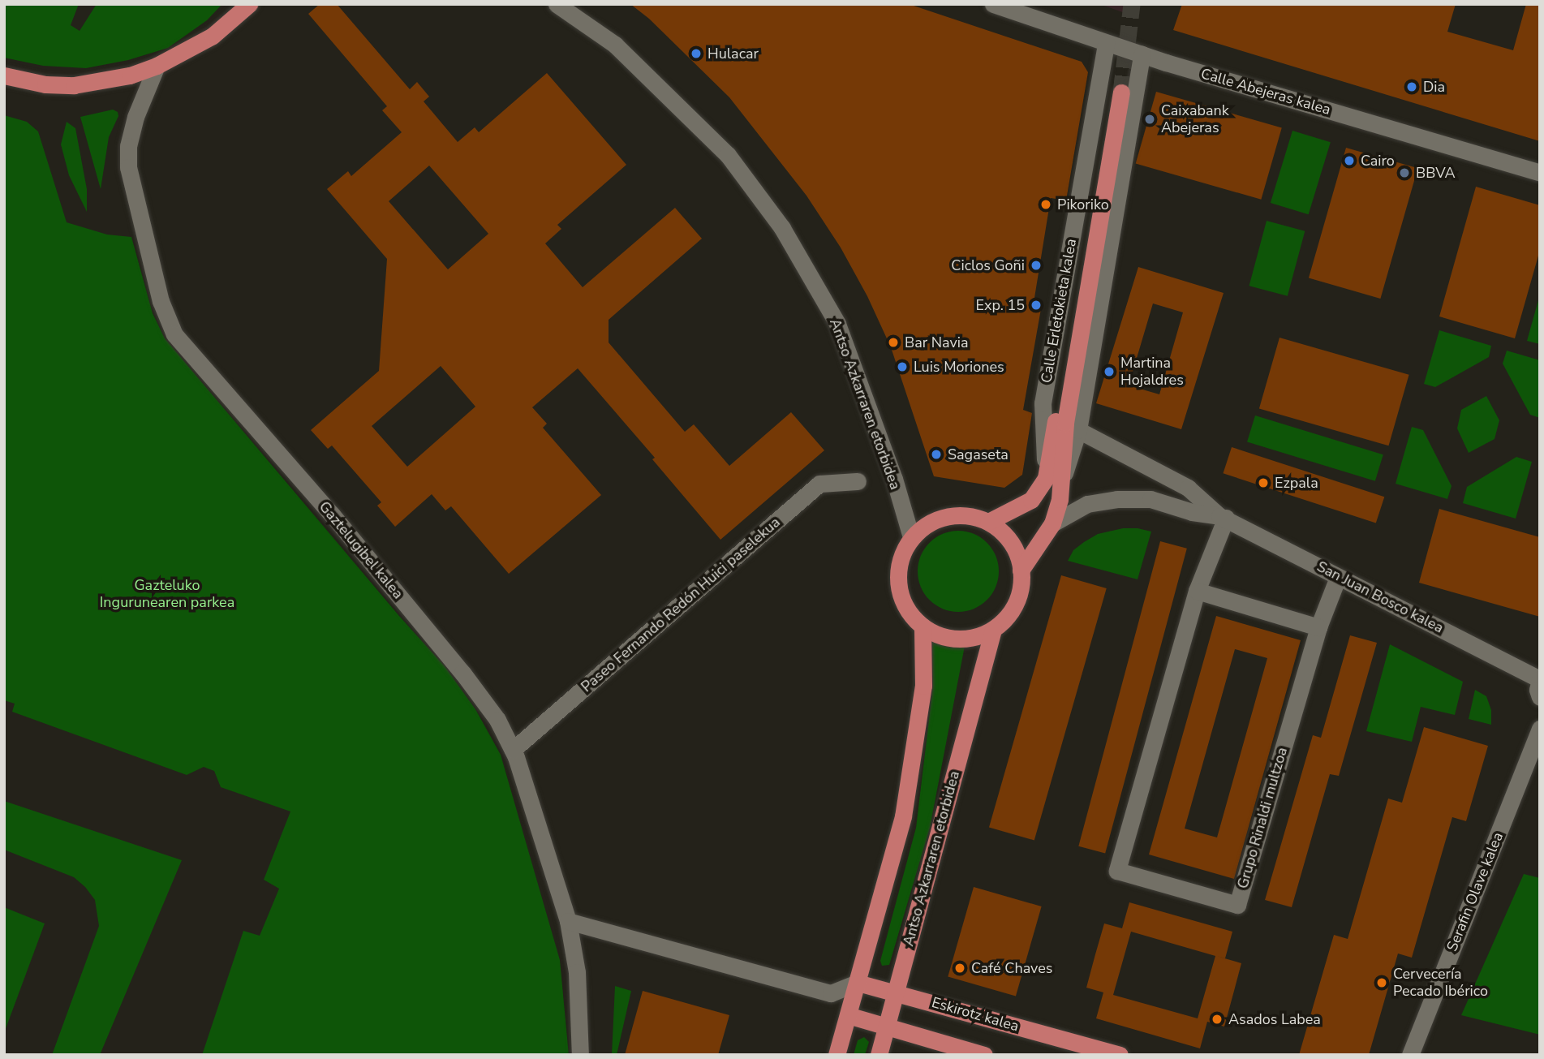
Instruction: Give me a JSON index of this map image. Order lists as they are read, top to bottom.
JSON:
{
  "streets": {
    "main road": ["Calle Erletokieta kalea", "Antso Azkarraren etorbidea", "Eskirotz kalea"],
    "street": [
      "Calle Abejeras kalea",
      "Gaztelugibel kalea",
      "San Juan Bosco kalea",
      "Paseo Fernando Redón Huici paselekua",
      "Grupo Rinaldi multzoa",
      "Serafin Olave kalea"
    ]
  },
  "crossings": [
    ["Calle Abejeras kalea", "Calle Erletokieta kalea"],
    ["Calle Erletokieta kalea", "Antso Azkarraren etorbidea"],
    ["Calle Erletokieta kalea", "San Juan Bosco kalea"],
    ["Antso Azkarraren etorbidea", "Eskirotz kalea"],
    ["Gaztelugibel kalea", "Paseo Fernando Redón Huici paselekua"],
    ["San Juan Bosco kalea", "Grupo Rinaldi multzoa"]
  ],
  "parks": ["Gazteluko Ingurunearen parkea"],
  "places": [
    "Hulacar",
    "Dia",
    "Caixabank Abejeras",
    "Cairo",
    "BBVA",
    "Pikoriko",
    "Ciclos Goñi",
    "Exp. 15",
    "Bar Navia",
    "Luis Moriones",
    "Martina Hojaldres",
    "Sagaseta",
    "Ezpala",
    "Café Chaves",
    "Cervecería Pecado Ibérico",
    "Asados Labea"
  ]
}
